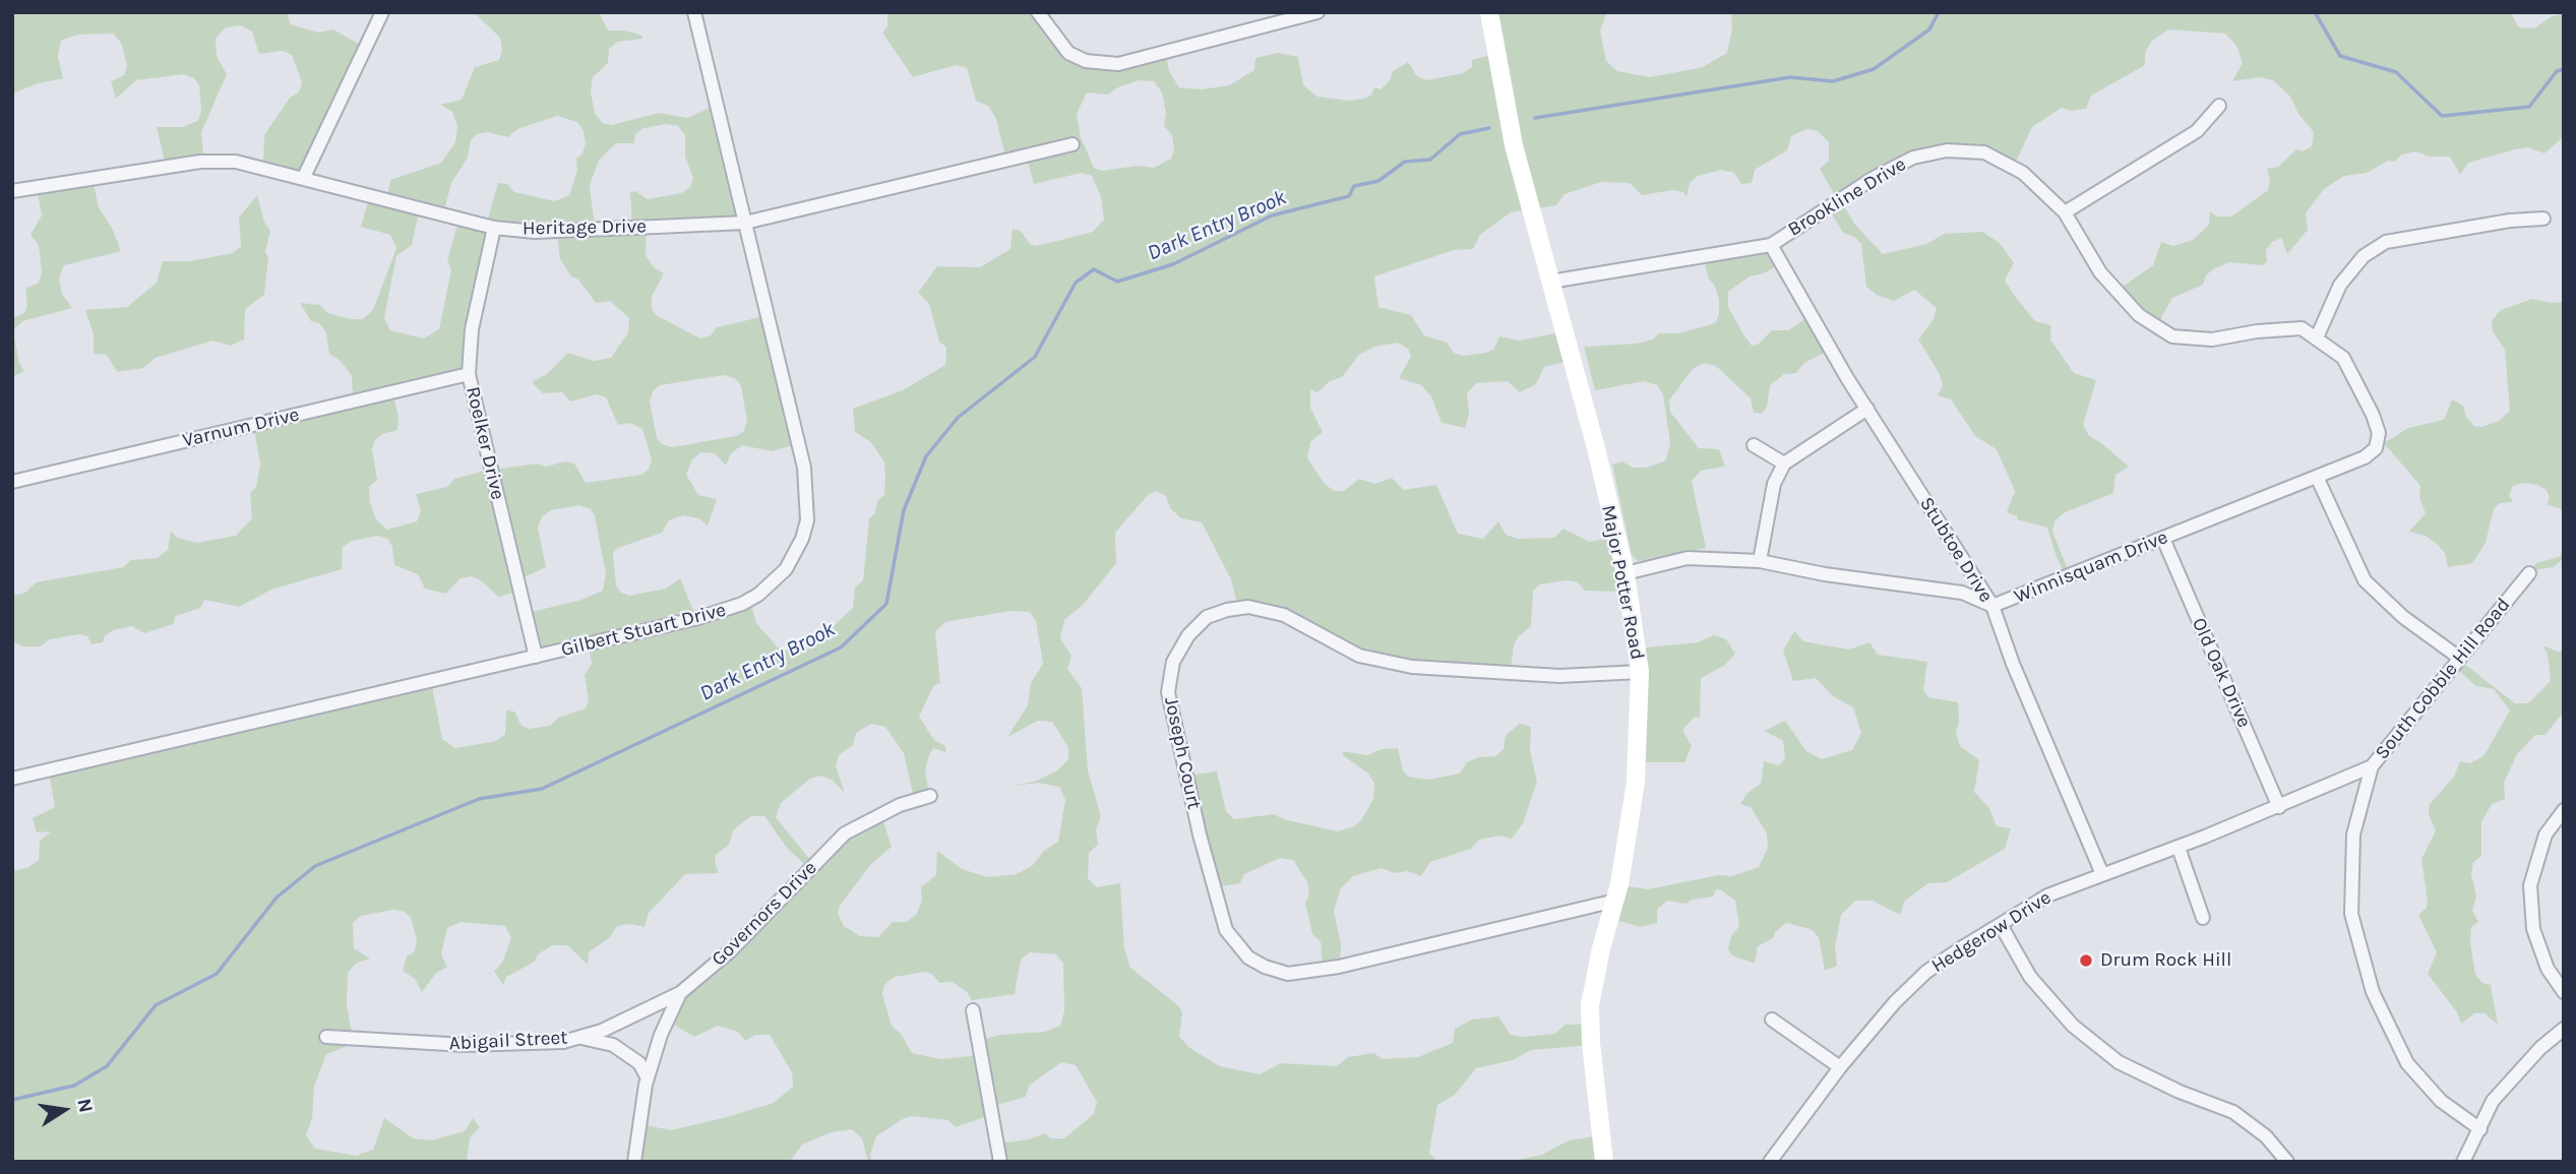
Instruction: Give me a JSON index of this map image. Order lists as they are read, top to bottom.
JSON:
{
  "streets": {
    "street": [
      "Brookline Drive",
      "Heritage Drive",
      "Varnum Drive",
      "Roelker Drive",
      "Stubtoe Drive",
      "Winnisquam Drive",
      "Major Potter Road",
      "Gilbert Stuart Drive",
      "Old Oak Drive",
      "South Cobble Hill Road",
      "Joseph Court",
      "Governors Drive",
      "Hedgerow Drive",
      "Abigail Street"
    ]
  },
  "crossings": [
    ["Brookline Drive", "Stubtoe Drive"],
    ["Brookline Drive", "Winnisquam Drive"],
    ["Brookline Drive", "Major Potter Road"],
    ["Heritage Drive", "Roelker Drive"],
    ["Heritage Drive", "Gilbert Stuart Drive"],
    ["Varnum Drive", "Roelker Drive"],
    ["Roelker Drive", "Gilbert Stuart Drive"],
    ["Stubtoe Drive", "Winnisquam Drive"],
    ["Stubtoe Drive", "Hedgerow Drive"],
    ["Winnisquam Drive", "Major Potter Road"],
    ["Winnisquam Drive", "Old Oak Drive"],
    ["Major Potter Road", "Joseph Court"],
    ["Old Oak Drive", "Hedgerow Drive"],
    ["South Cobble Hill Road", "Hedgerow Drive"],
    ["Governors Drive", "Abigail Street"]
  ],
  "water": ["Dark Entry Brook"],
  "places": ["Drum Rock Hill"],
  "north": "right"
}
